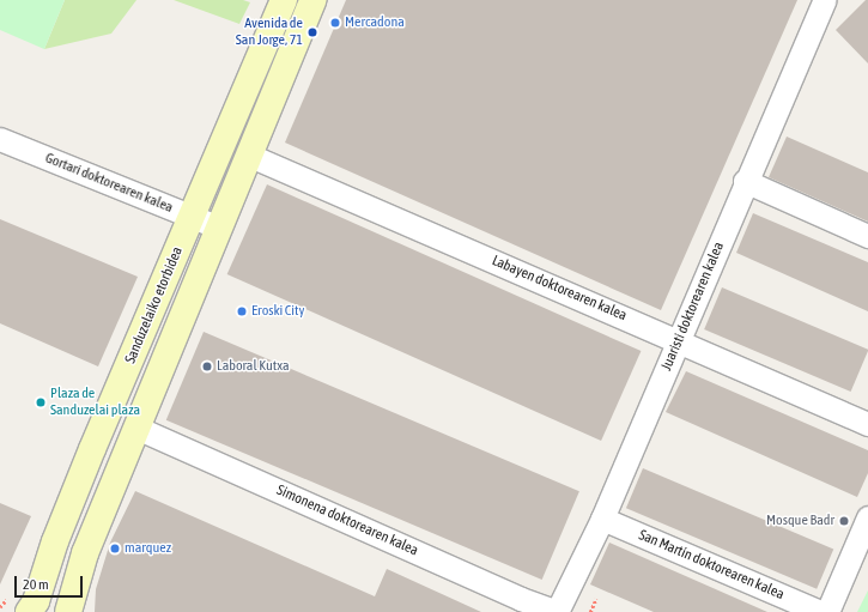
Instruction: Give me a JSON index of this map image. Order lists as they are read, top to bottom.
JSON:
{
  "streets": {
    "main road": ["Sanduzelaiko etorbidea"],
    "street": [
      "Gortari doktorearen kalea",
      "Labayen doktorearen kalea",
      "Juaristi doktorearen kalea",
      "Simonena doktorearen kalea",
      "San Martín doktorearen kalea"
    ]
  },
  "crossings": [
    ["Gortari doktorearen kalea", "Sanduzelaiko etorbidea"],
    ["Labayen doktorearen kalea", "Sanduzelaiko etorbidea"],
    ["Labayen doktorearen kalea", "Juaristi doktorearen kalea"],
    ["Sanduzelaiko etorbidea", "Simonena doktorearen kalea"],
    ["Juaristi doktorearen kalea", "Simonena doktorearen kalea"],
    ["Juaristi doktorearen kalea", "San Martín doktorearen kalea"]
  ],
  "places": [
    "Mercadona",
    "Avenida de San Jorge, 71",
    "Eroski City",
    "Laboral Kutxa",
    "Plaza de Sanduzelai plaza",
    "Mosque Badr",
    "marquez"
  ],
  "scale_bar": "20 m"
}
